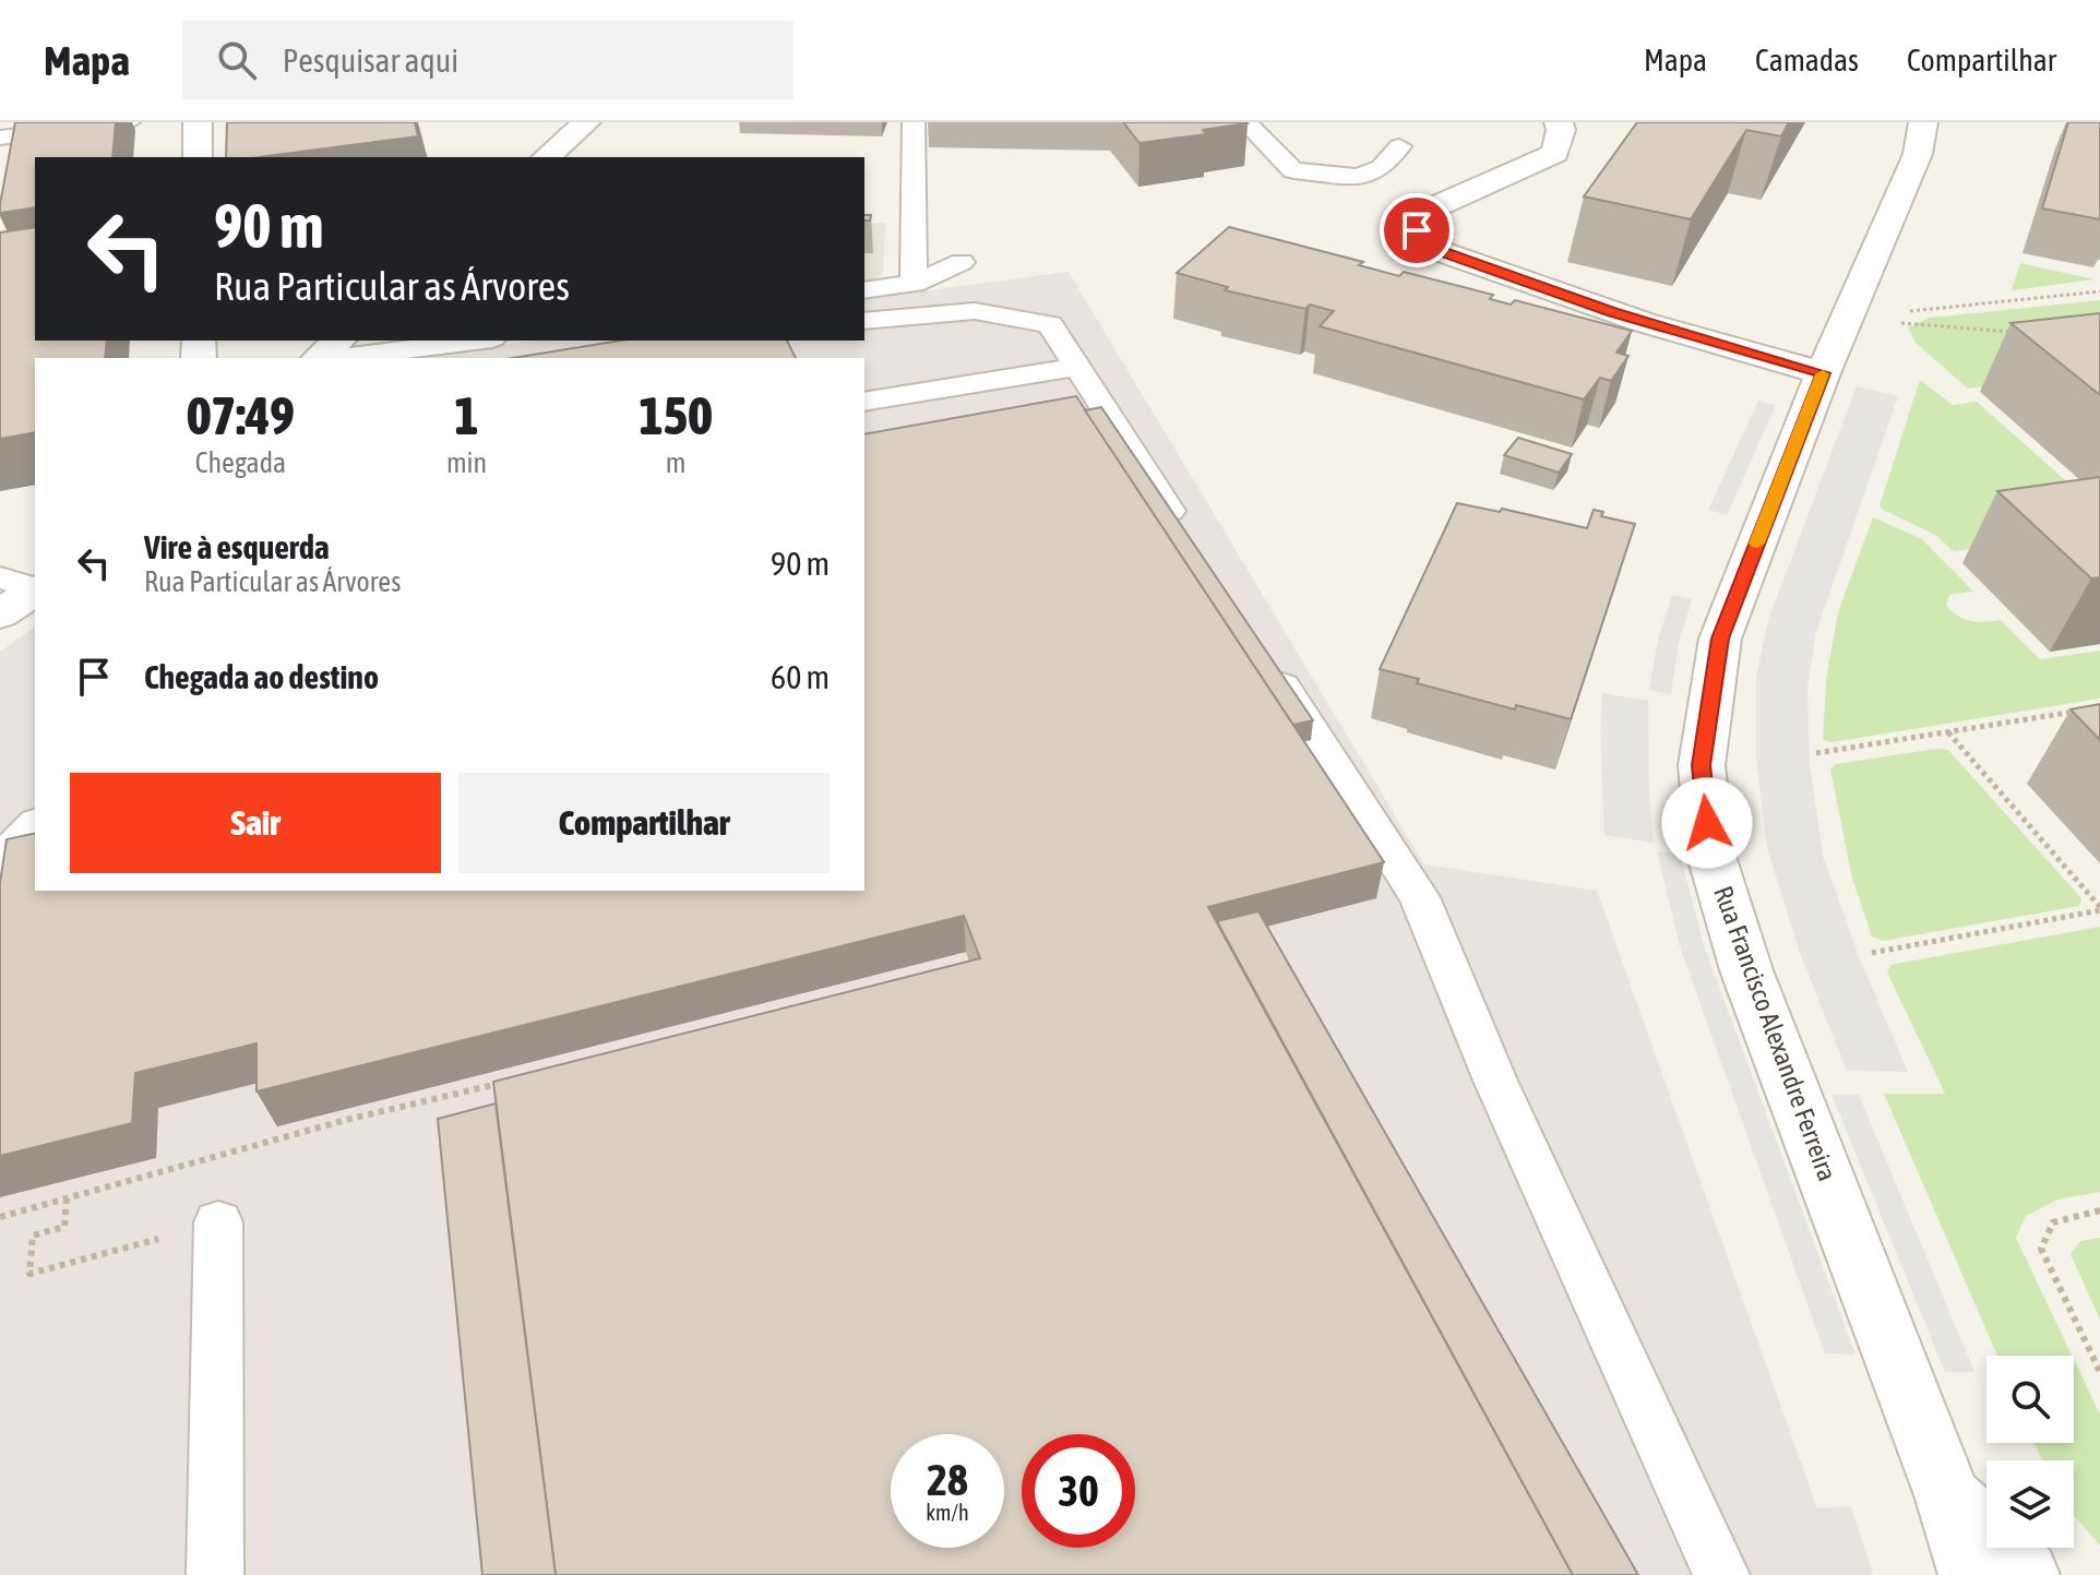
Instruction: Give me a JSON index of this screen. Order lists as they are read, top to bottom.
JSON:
{
  "streets": {
    "street": ["Rua Francisco Alexandre Ferreira"]
  },
  "page": {
    "header": "Mapa",
    "search": "Pesquisar aqui",
    "nav": ["Mapa", "Camadas", "Compartilhar"],
    "turn": ["90 m", "Rua Particular as Árvores"],
    "eta": [
      "07:49",
      "Chegada",
      "1",
      "min",
      "150",
      "m"
    ],
    "list": [
      {
        "name": "Vire à esquerda",
        "note": "Rua Particular as Árvores",
        "value": "90 m"
      },
      {
        "name": "Chegada ao destino",
        "value": "60 m"
      }
    ],
    "buttons": ["Sair", "Compartilhar"],
    "speed": "28 km/h",
    "limit": "30"
  }
}
